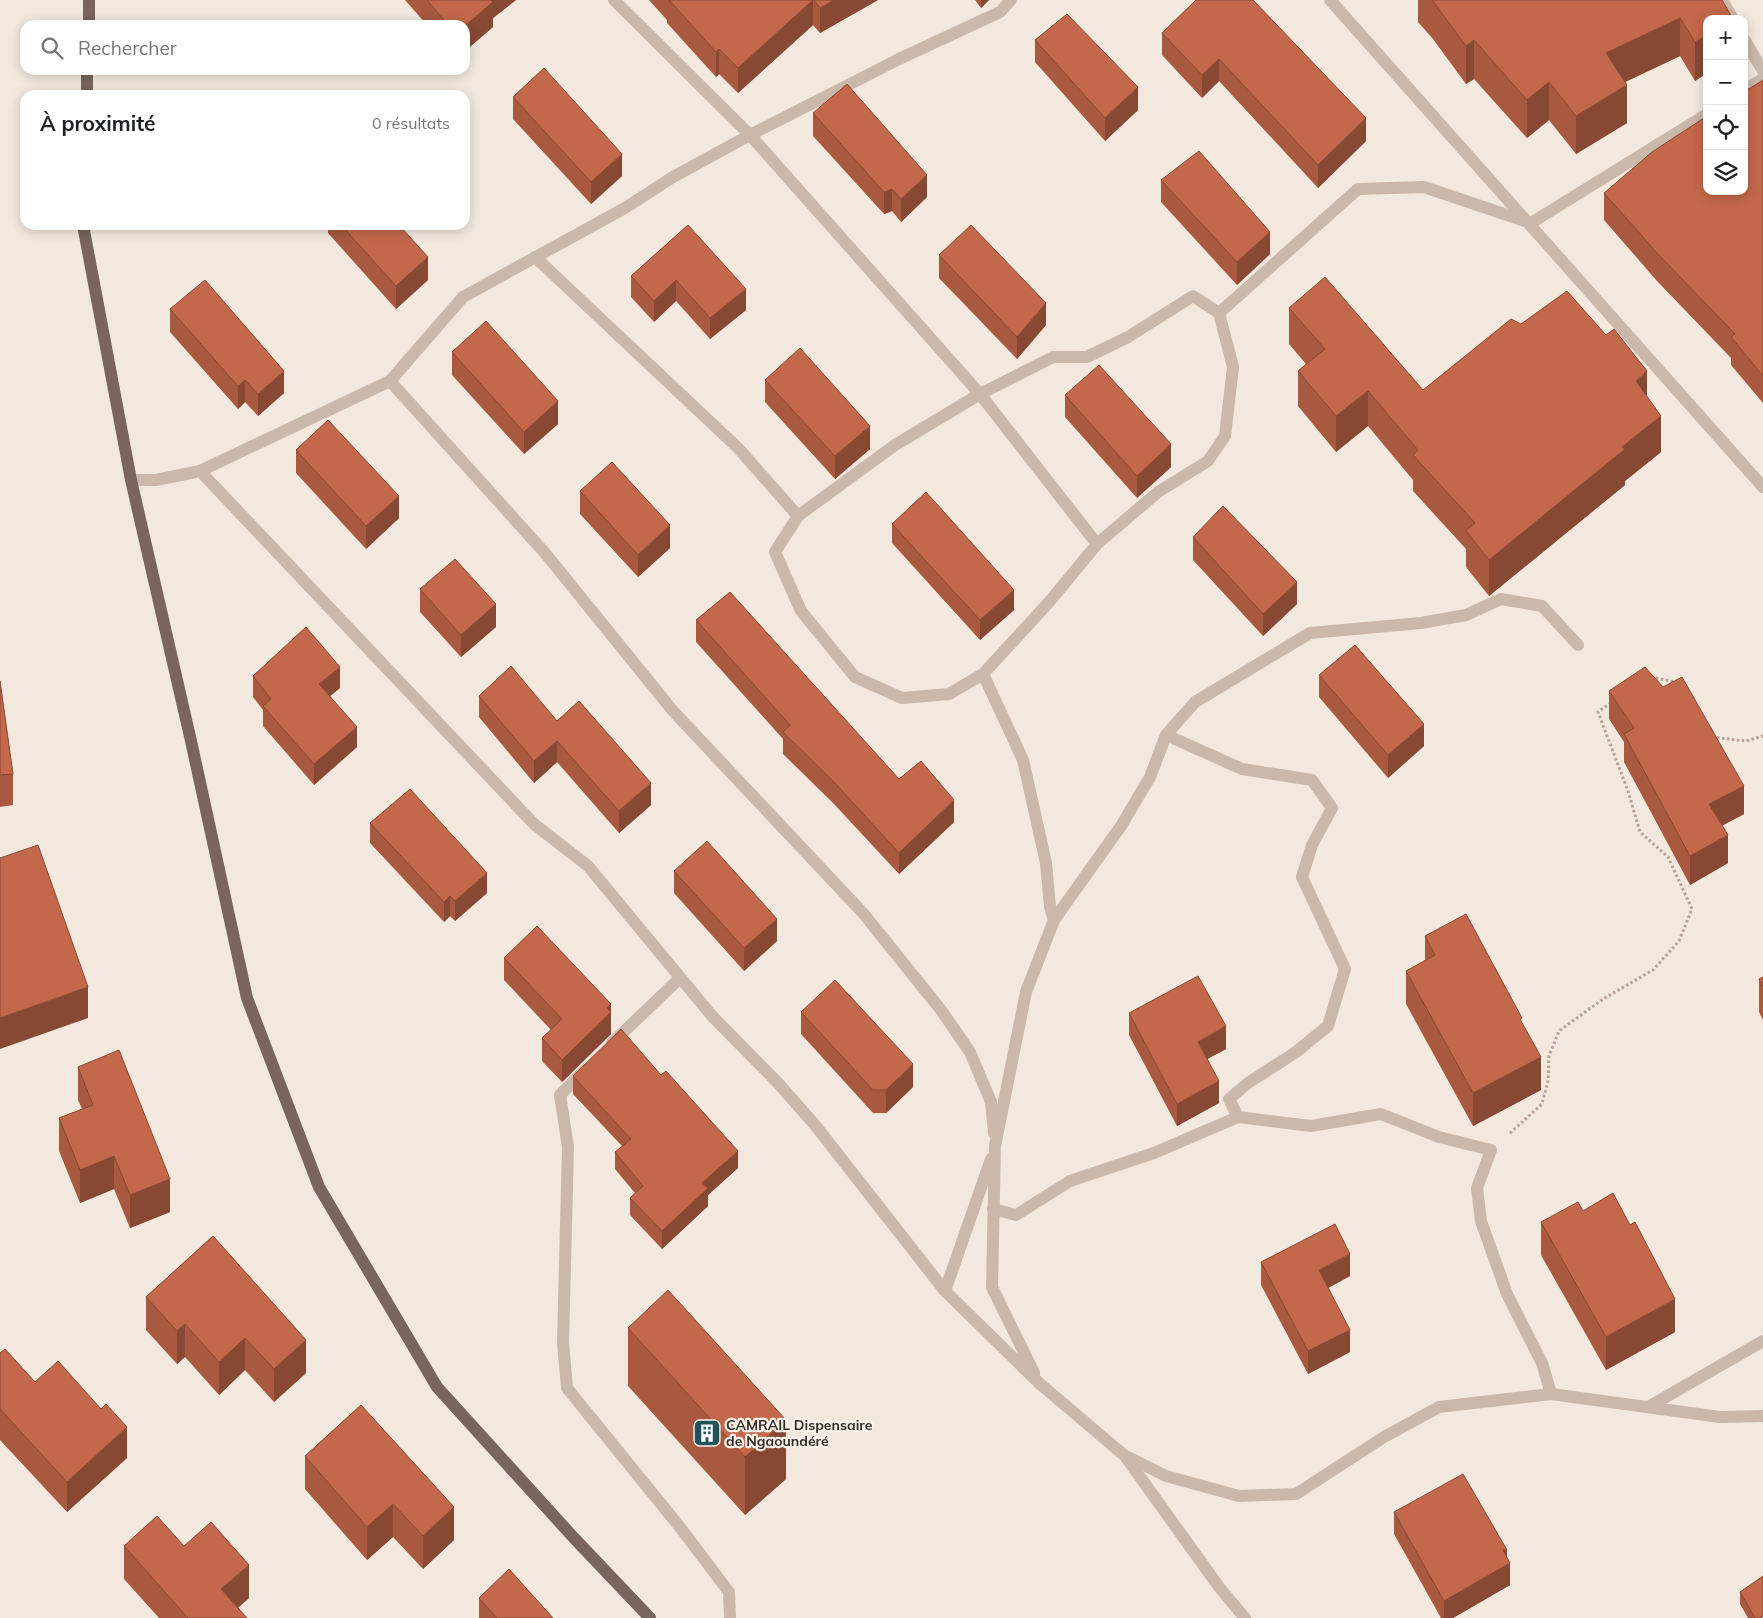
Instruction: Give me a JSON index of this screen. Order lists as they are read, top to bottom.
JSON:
{
  "places": {
    "building": ["CAMRAIL Dispensaire de Ngaoundéré"]
  },
  "page": {
    "map_buttons": ["+", "−"],
    "search": "Rechercher",
    "heading": ["À proximité", "0 résultats"]
  }
}
